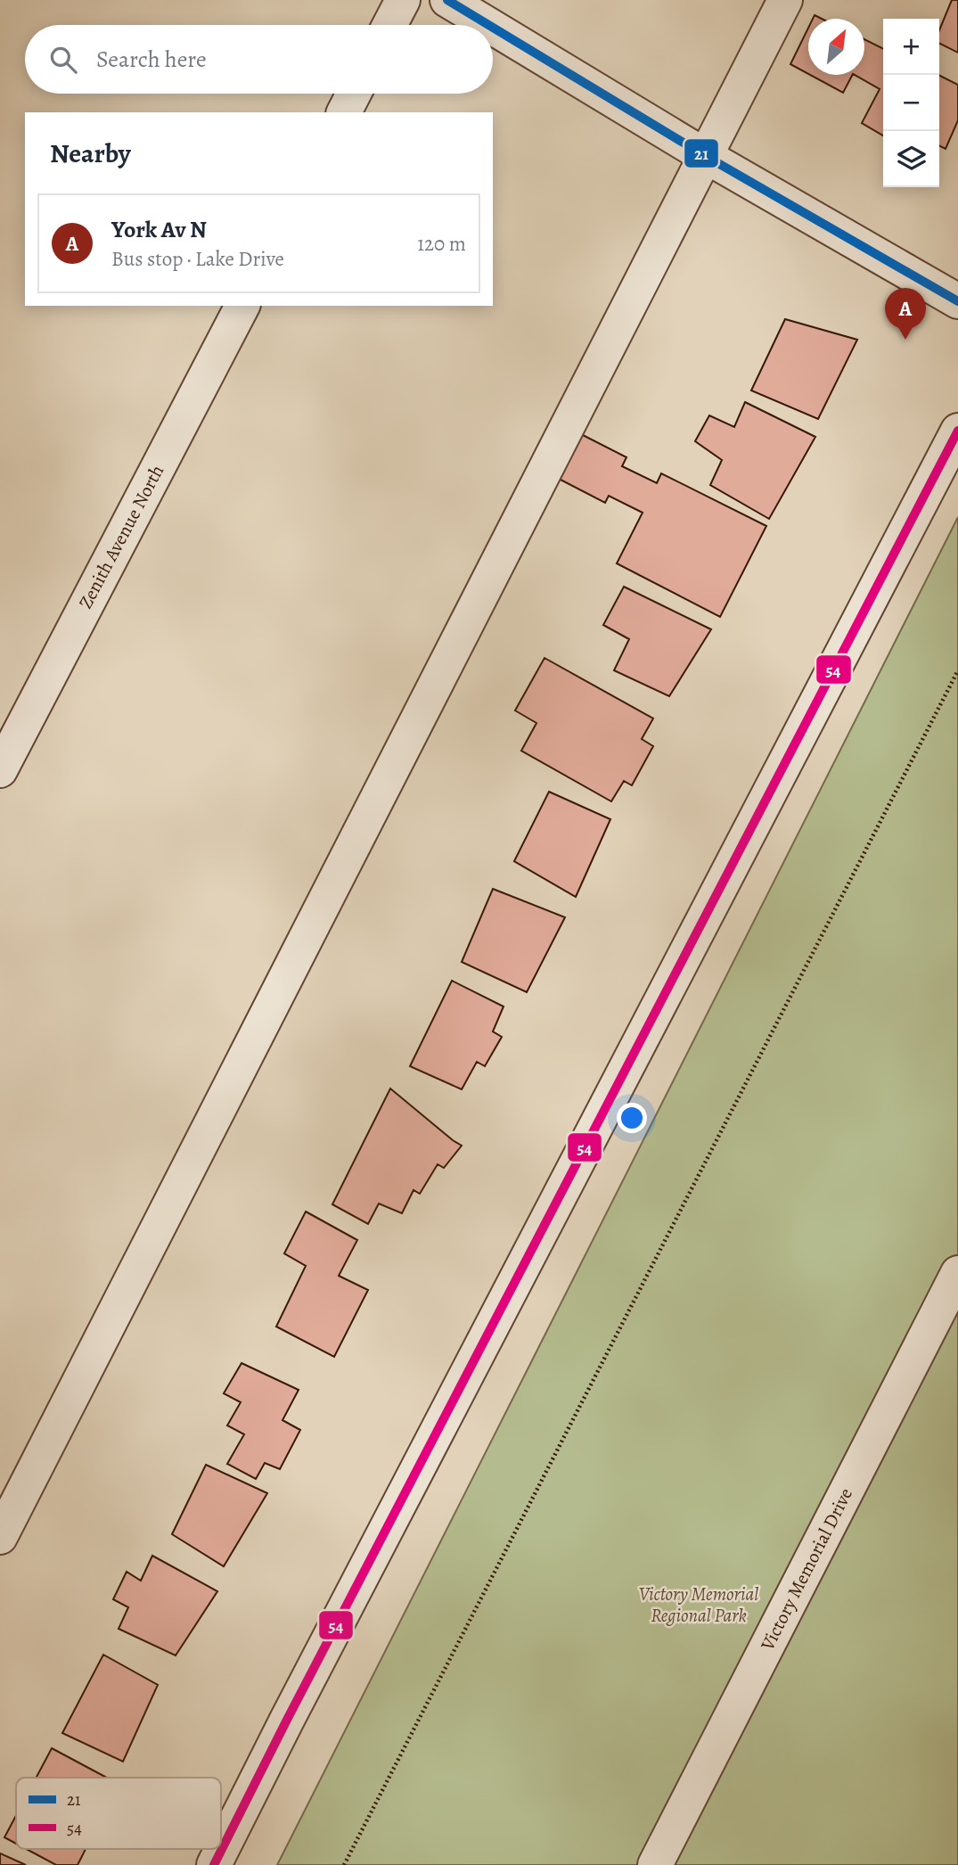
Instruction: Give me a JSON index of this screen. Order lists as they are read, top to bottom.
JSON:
{
  "streets": {
    "street": ["Zenith Avenue North", "Victory Memorial Drive"]
  },
  "parks": ["Victory Memorial Regional Park"],
  "lines": ["transit line 21", "transit line 54"],
  "legend": ["21", "54"],
  "north": "top right",
  "page": {
    "map_buttons": ["+", "−"],
    "search": "Search here",
    "heading": "Nearby",
    "list": [
      {
        "mark": "A",
        "name": "York Av N",
        "note": "Bus stop · Lake Drive",
        "value": "120 m"
      }
    ],
    "pins": "A"
  }
}
